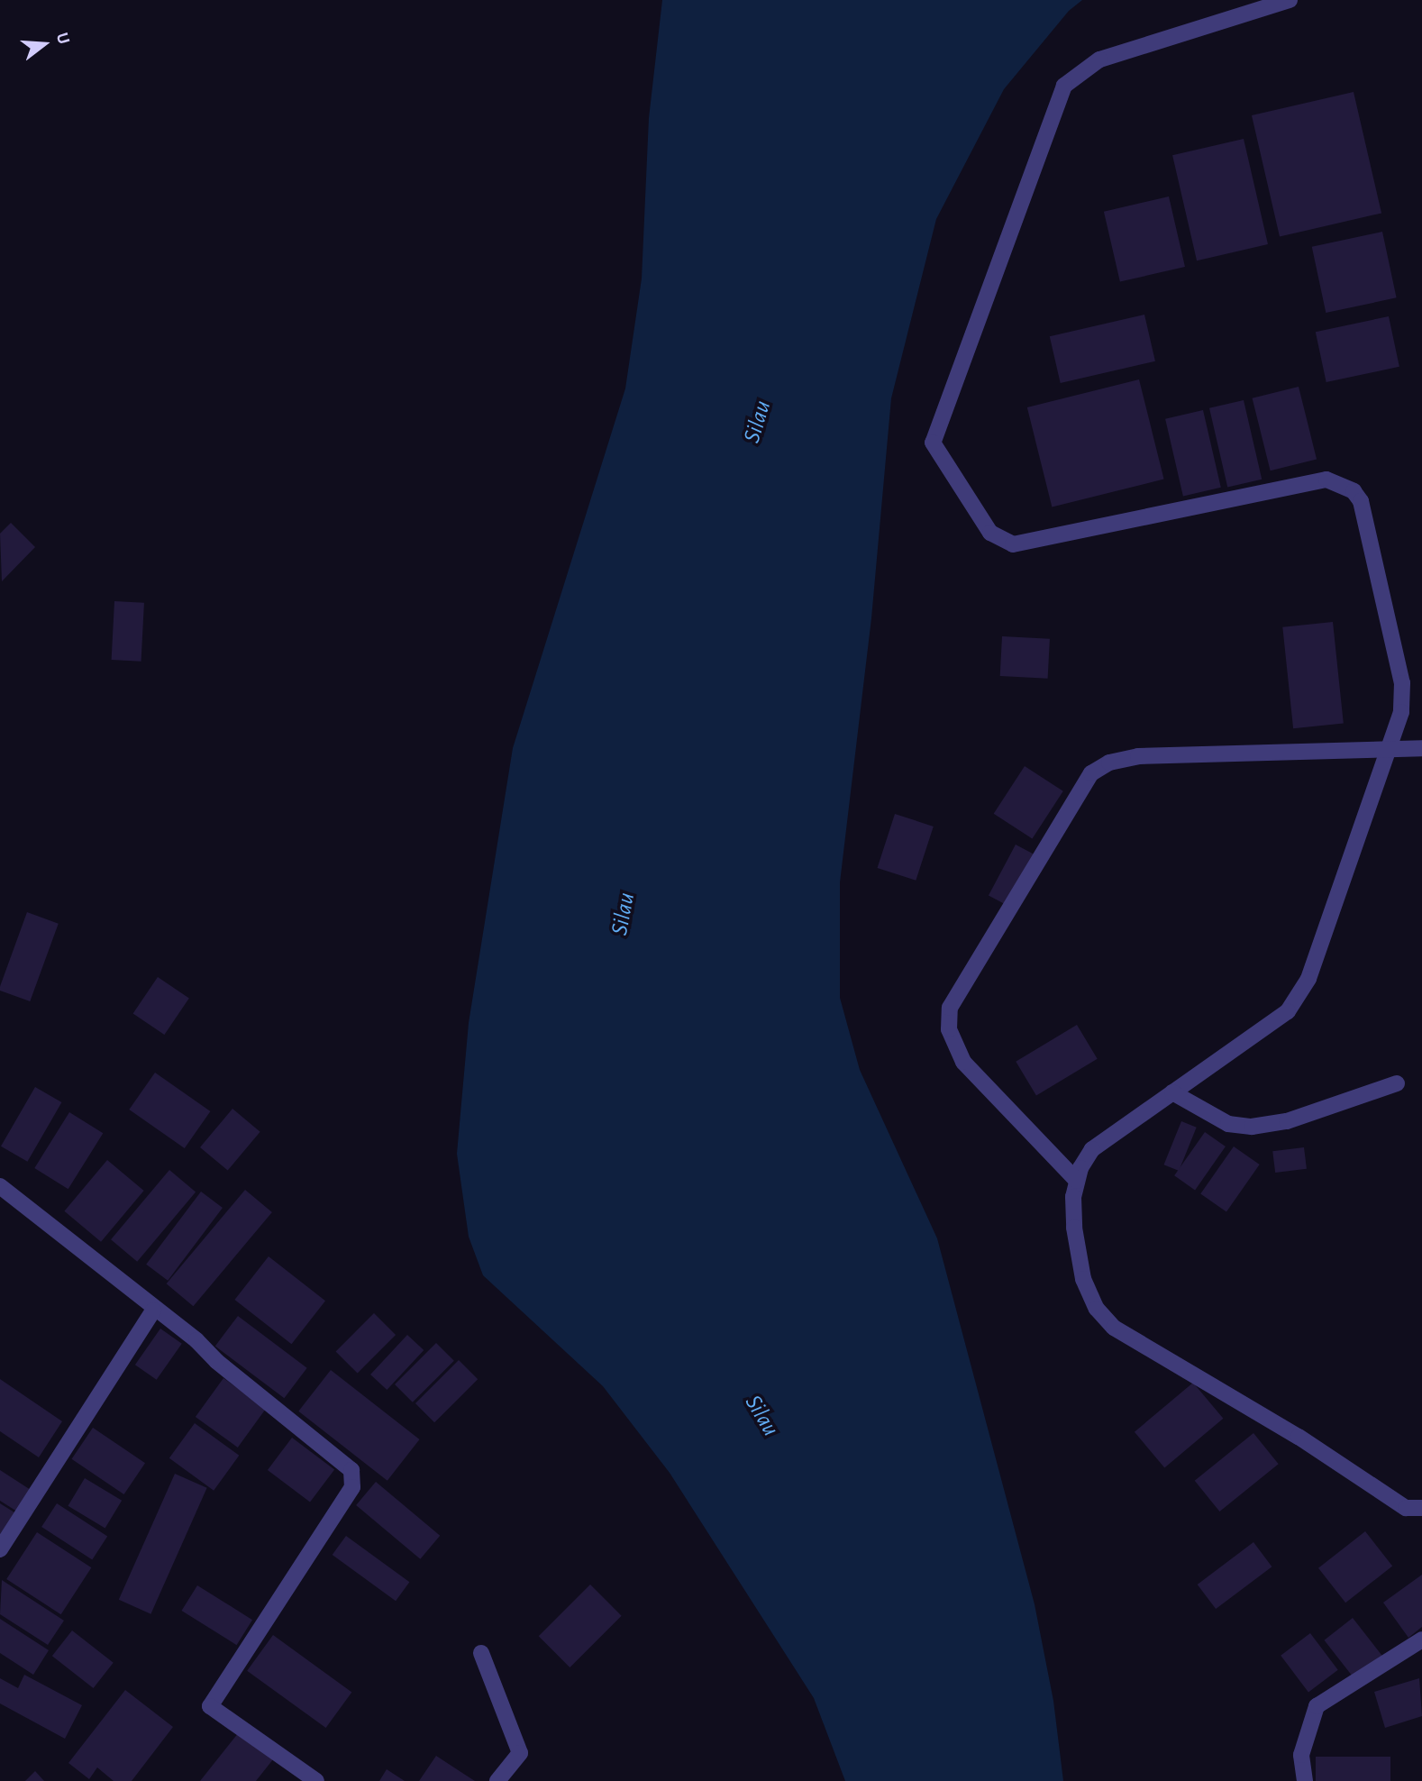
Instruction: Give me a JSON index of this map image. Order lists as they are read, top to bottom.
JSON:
{
  "water": ["Silau"],
  "north": "right"
}
